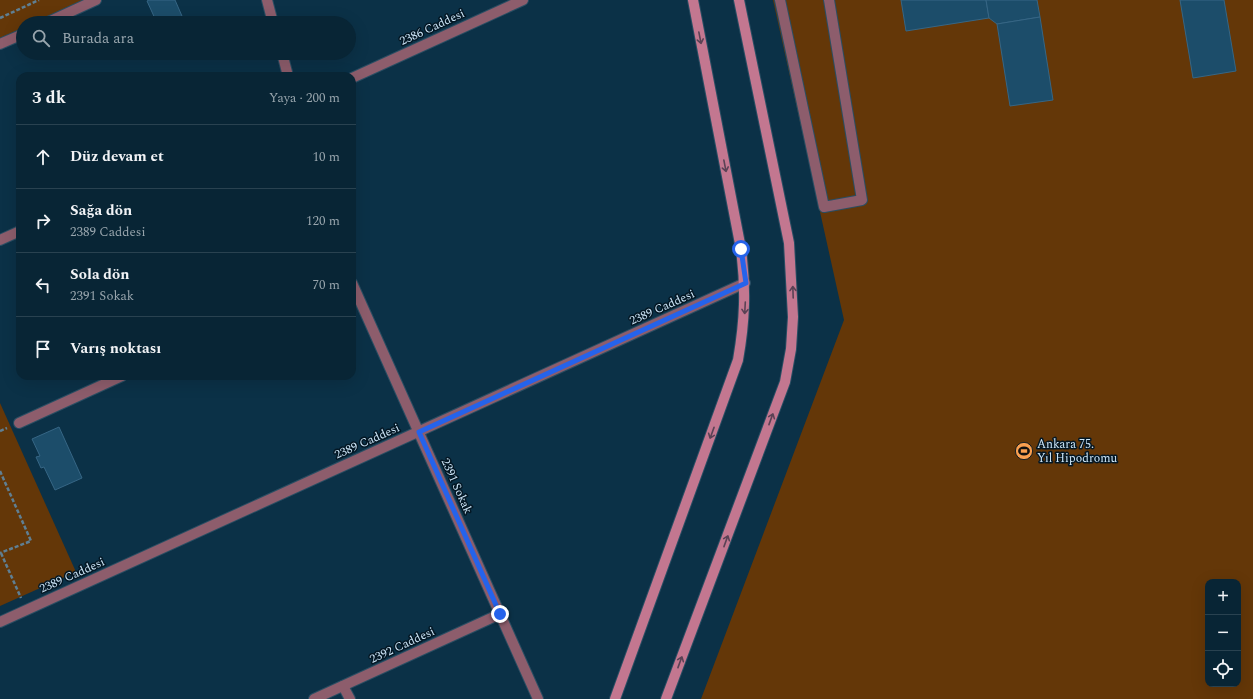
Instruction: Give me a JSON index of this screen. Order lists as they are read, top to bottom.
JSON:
{
  "streets": {
    "street": [
      "2386 Caddesi",
      "2389 Caddesi",
      "2391 Sokak",
      "2392 Caddesi"
    ]
  },
  "crossings": [
    ["2389 Caddesi", "2391 Sokak"],
    ["2391 Sokak", "2392 Caddesi"]
  ],
  "places": {
    "sports": ["Ankara 75. Yıl Hipodromu"]
  },
  "page": {
    "search": "Burada ara",
    "heading": ["3 dk", "Yaya · 200 m"],
    "list": [
      ["Düz devam et", "10 m"],
      ["Sağa dön", "2389 Caddesi", "120 m"],
      ["Sola dön", "2391 Sokak", "70 m"],
      "Varış noktası"
    ],
    "map_buttons": ["+", "−"]
  }
}
